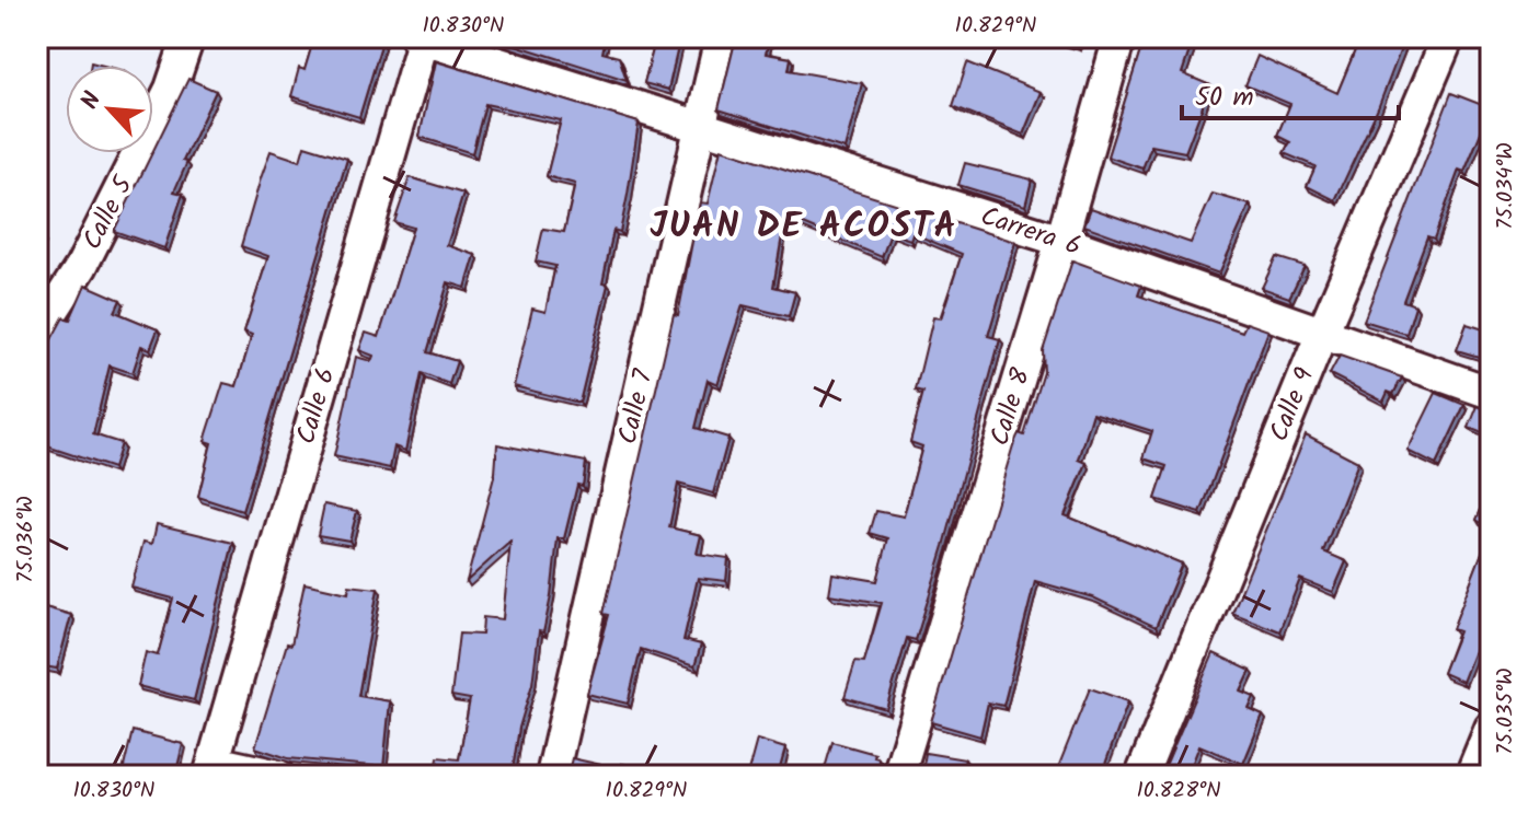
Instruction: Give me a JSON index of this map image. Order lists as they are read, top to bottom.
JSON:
{
  "streets": {
    "street": [
      "Calle 5",
      "Carrera 6",
      "Calle 9",
      "Calle 6",
      "Calle 7",
      "Calle 8"
    ]
  },
  "crossings": [
    ["Carrera 6", "Calle 9"],
    ["Carrera 6", "Calle 6"],
    ["Carrera 6", "Calle 7"],
    ["Carrera 6", "Calle 8"]
  ],
  "districts": ["JUAN DE ACOSTA"],
  "scale_bar": "50 m",
  "north": "top left",
  "coordinates": [
    "10.830°N",
    "10.829°N",
    "75.034°W",
    "75.036°W",
    "75.035°W",
    "10.828°N"
  ]
}
